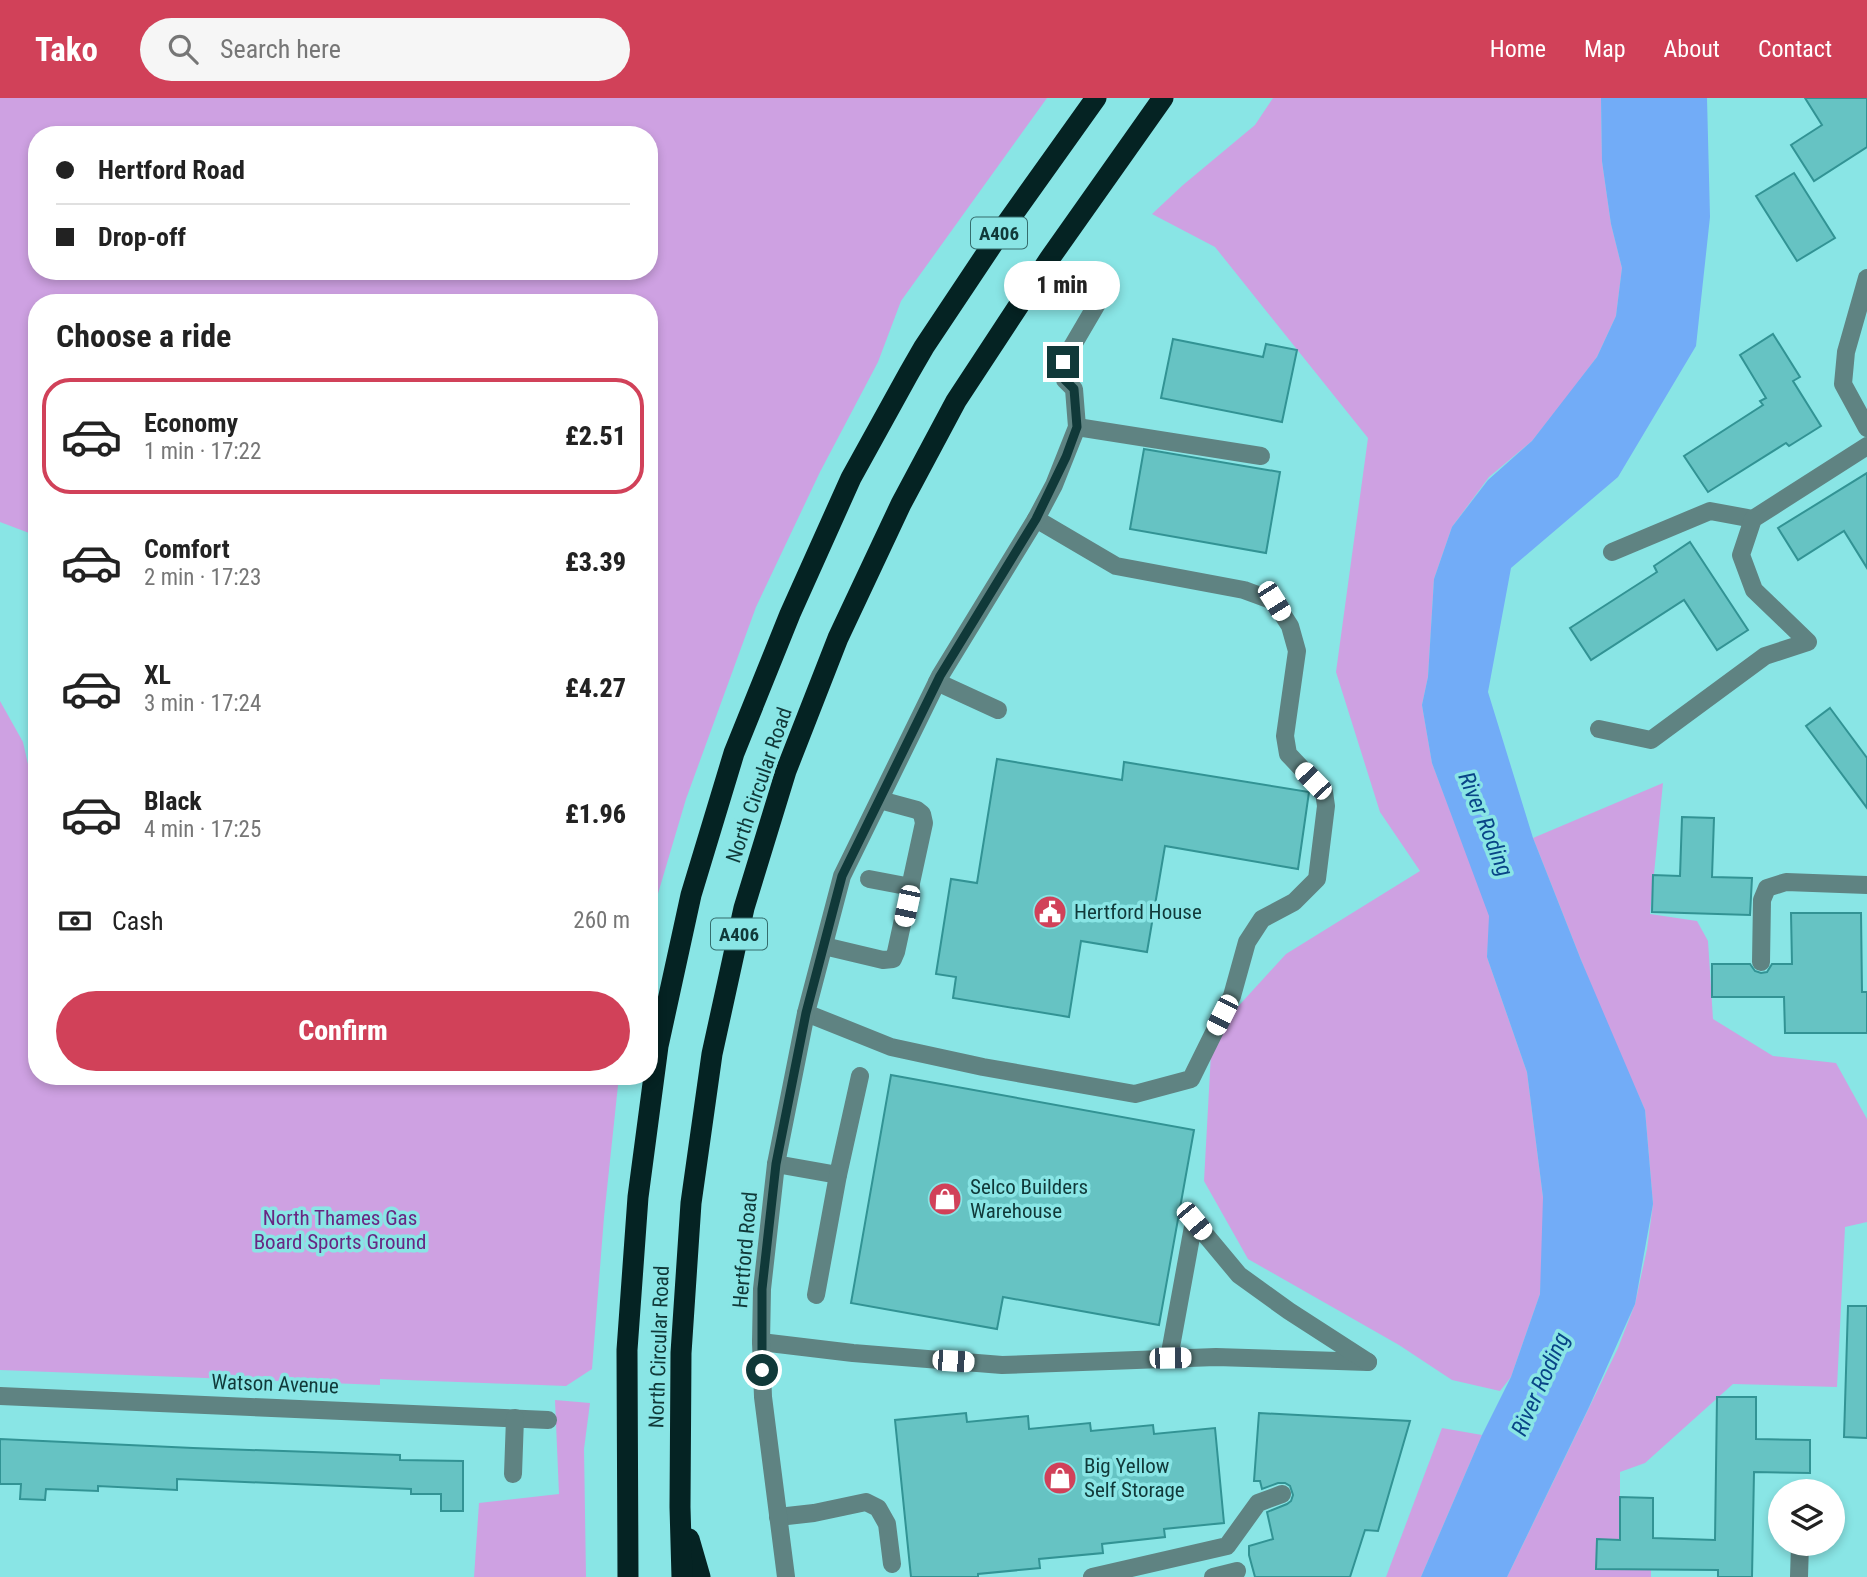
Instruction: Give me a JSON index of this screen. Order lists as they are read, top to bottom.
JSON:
{
  "streets": {
    "highway": ["A406", "North Circular Road"],
    "street": ["Hertford Road", "Watson Avenue"]
  },
  "crossings": [
    ["A406", "North Circular Road"]
  ],
  "water": ["River Roding"],
  "parks": ["North Thames Gas Board Sports Ground"],
  "places": {
    "public building": ["Hertford House"],
    "shop": ["Selco Builders Warehouse", "Big Yellow Self Storage"]
  },
  "page": {
    "header": "Tako",
    "search": "Search here",
    "nav": [
      "Home",
      "Map",
      "About",
      "Contact"
    ],
    "banner": ["Hertford Road", "Drop-off"],
    "bubble": "1 min",
    "heading": "Choose a ride",
    "list": [
      {
        "name": "Economy",
        "note": "1 min · 17:22",
        "value": "£2.51"
      },
      {
        "name": "Comfort",
        "note": "2 min · 17:23",
        "value": "£3.39"
      },
      {
        "name": "XL",
        "note": "3 min · 17:24",
        "value": "£4.27"
      },
      {
        "name": "Black",
        "note": "4 min · 17:25",
        "value": "£1.96"
      }
    ],
    "pay": ["Cash", "260 m"],
    "buttons": "Confirm"
  }
}
